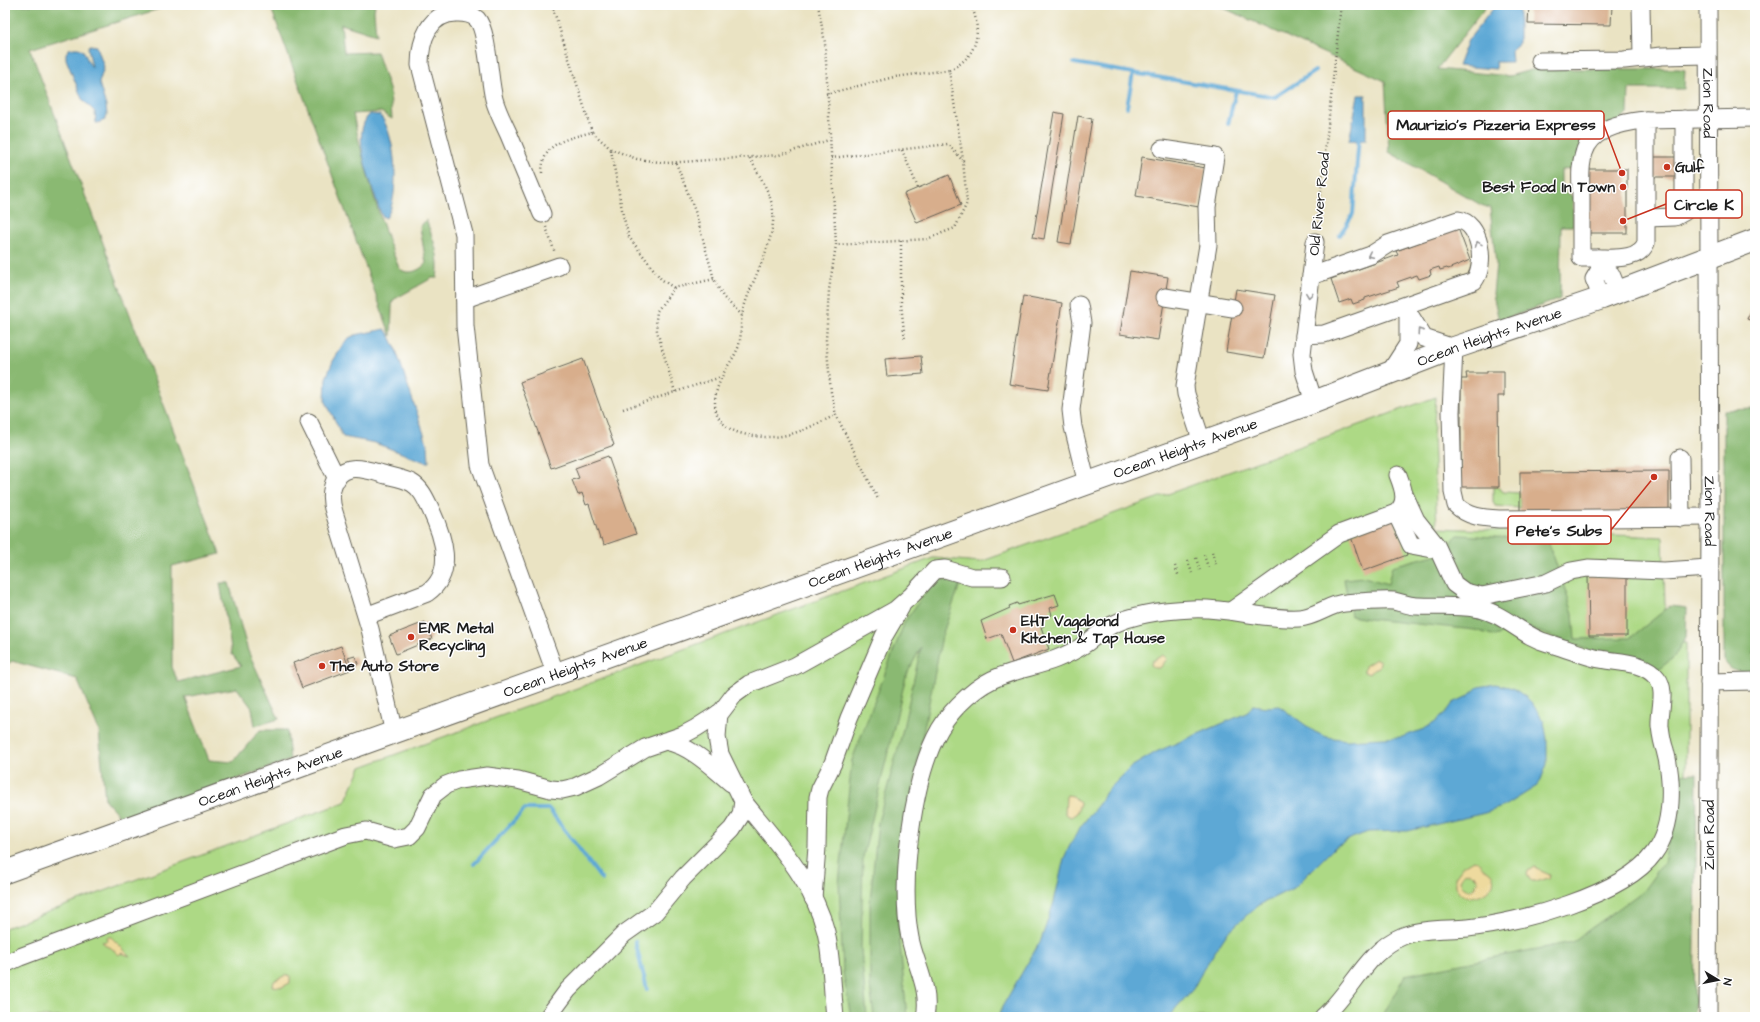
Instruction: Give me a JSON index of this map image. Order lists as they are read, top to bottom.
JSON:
{
  "streets": {
    "main road": ["Ocean Heights Avenue"],
    "street": ["Zion Road", "Old River Road"]
  },
  "crossings": [
    ["Zion Road", "Ocean Heights Avenue"],
    ["Old River Road", "Ocean Heights Avenue"]
  ],
  "places": [
    "Gulf",
    "Maurizio’s Pizzeria Express",
    "Best Food In Town",
    "Circle K",
    "Pete's Subs",
    "EHT Vagabond Kitchen & Tap House",
    "EMR Metal Recycling",
    "The Auto Store"
  ],
  "north": "right"
}
